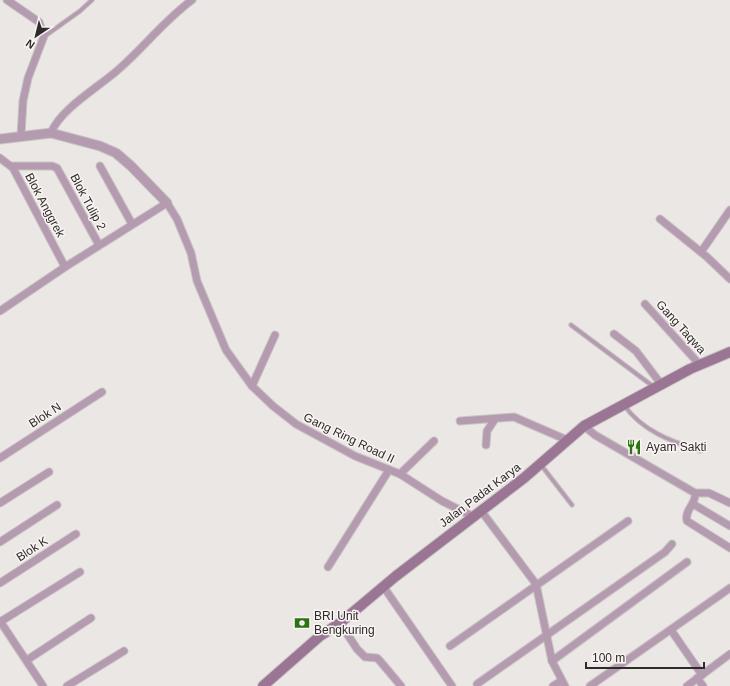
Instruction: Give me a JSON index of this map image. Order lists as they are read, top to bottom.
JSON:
{
  "streets": {
    "main road": ["Jalan Padat Karya"],
    "street": [
      "Blok Tulip 2",
      "Blok Anggrek",
      "Gang Taqwa",
      "Blok N",
      "Gang Ring Road II",
      "Blok K"
    ]
  },
  "crossings": [
    ["Blok Tulip 2", "Blok Anggrek"],
    ["Gang Taqwa", "Jalan Padat Karya"],
    ["Gang Ring Road II", "Jalan Padat Karya"]
  ],
  "places": {
    "restaurant": ["Ayam Sakti"],
    "bank": ["BRI Unit Bengkuring"]
  },
  "scale_bar": "100 m",
  "north": "bottom left"
}
